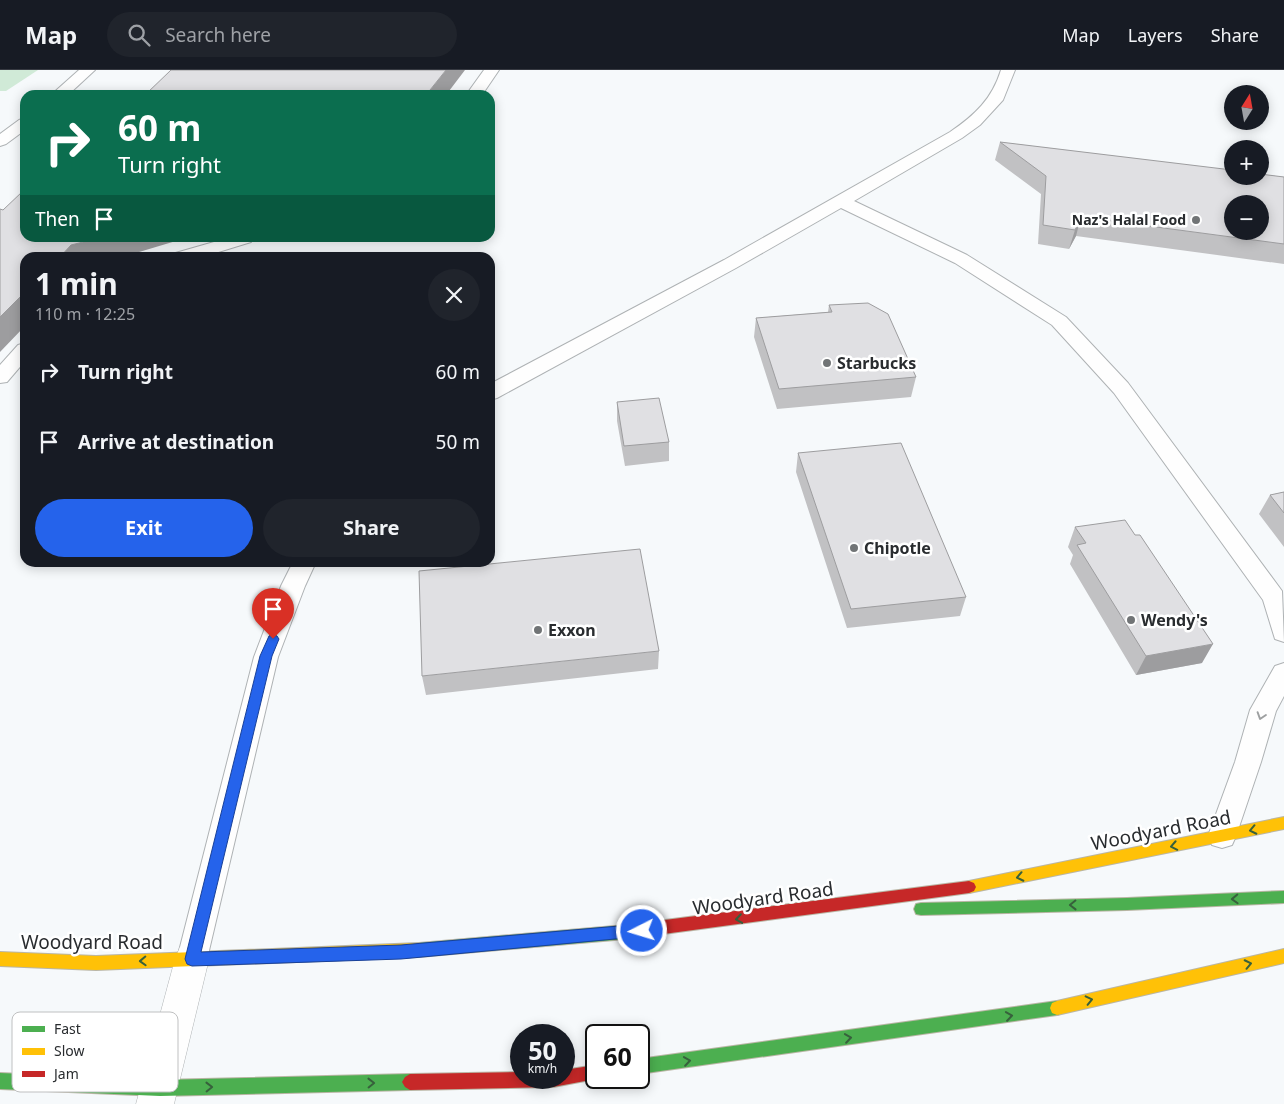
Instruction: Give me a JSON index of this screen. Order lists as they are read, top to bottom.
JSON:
{
  "streets": {
    "main road": ["Woodyard Road"]
  },
  "places": [
    "Naz's Halal Food",
    "Starbucks",
    "Chipotle",
    "Wendy's",
    "Exxon"
  ],
  "legend": ["Fast", "Slow", "Jam"],
  "north": "top",
  "page": {
    "header": "Map",
    "search": "Search here",
    "nav": ["Map", "Layers", "Share"],
    "map_buttons": ["+", "−"],
    "turn": ["60 m", "Turn right"],
    "then": "Then",
    "heading": ["1 min", "110 m · 12:25"],
    "list": [
      {
        "name": "Turn right",
        "value": "60 m"
      },
      {
        "name": "Arrive at destination",
        "value": "50 m"
      }
    ],
    "buttons": ["Exit", "Share"],
    "speed": "50 km/h",
    "limit": "60"
  }
}
